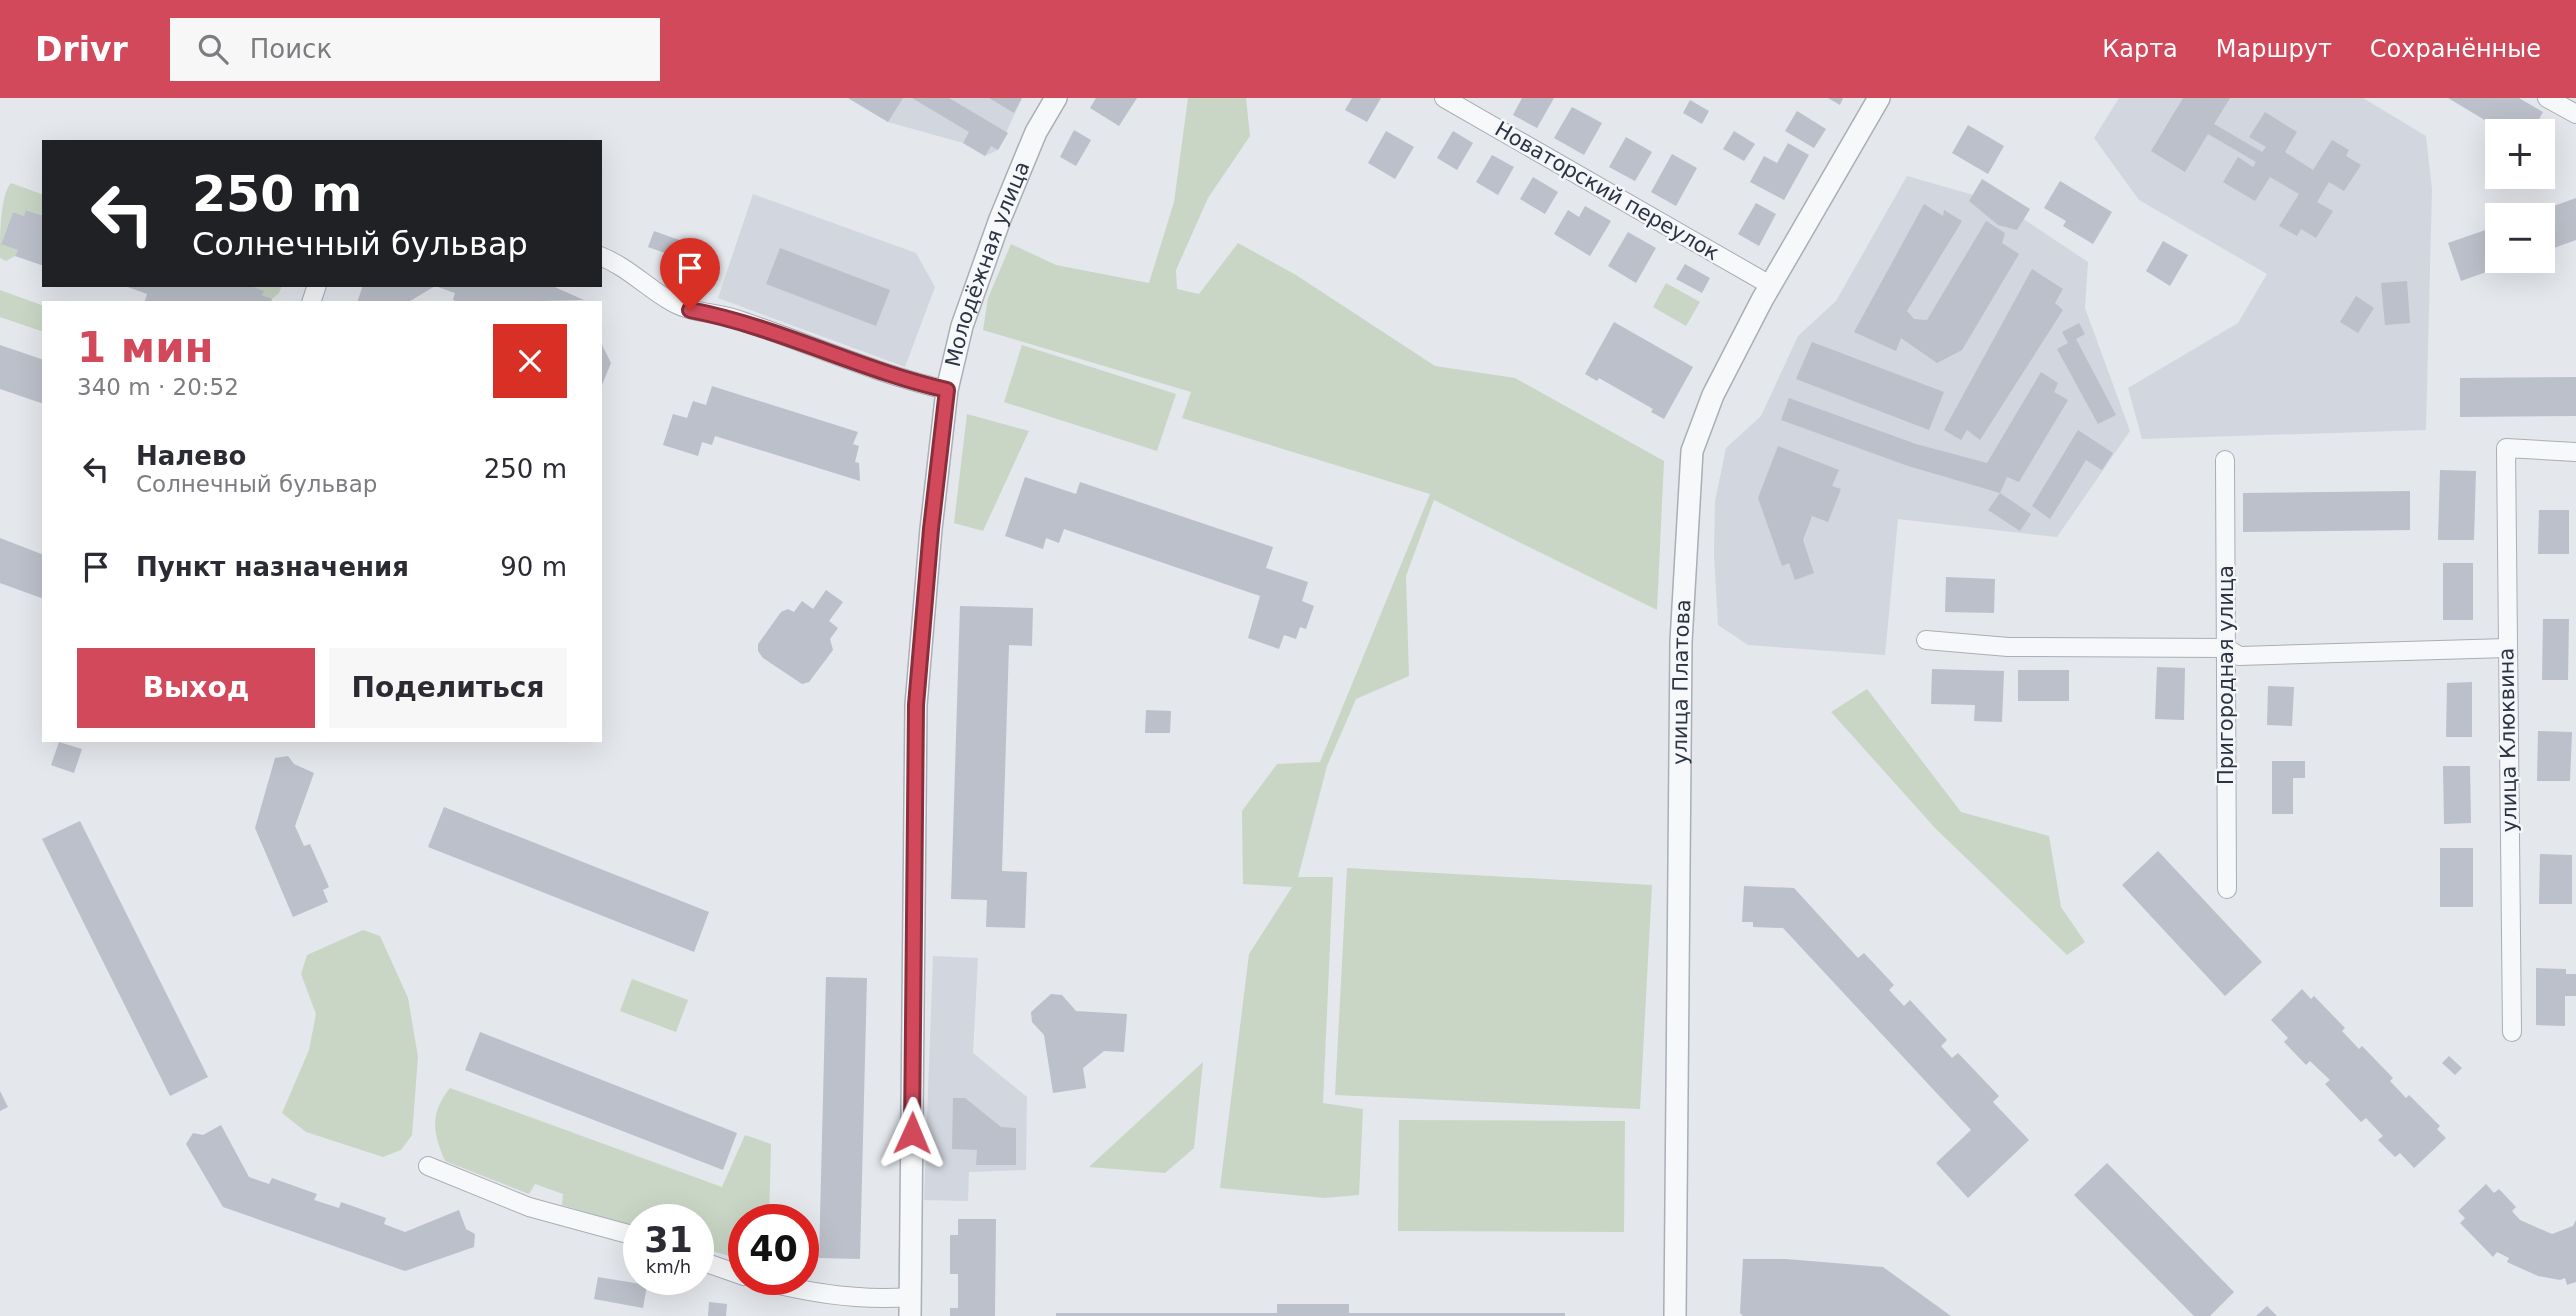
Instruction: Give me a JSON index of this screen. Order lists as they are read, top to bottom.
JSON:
{
  "streets": {
    "street": [
      "Новаторский переулок",
      "Молодёжная улица",
      "Пригородная улица",
      "улица Платова",
      "улица Клюквина"
    ]
  },
  "crossings": [
    ["Новаторский переулок", "улица Платова"]
  ],
  "page": {
    "header": "Drivr",
    "search": "Поиск",
    "nav": ["Карта", "Маршрут", "Сохранённые"],
    "map_buttons": ["+", "−"],
    "turn": ["250 m", "Солнечный бульвар"],
    "heading": ["1 мин", "340 m · 20:52"],
    "list": [
      {
        "name": "Налево",
        "note": "Солнечный бульвар",
        "value": "250 m"
      },
      {
        "name": "Пункт назначения",
        "value": "90 m"
      }
    ],
    "buttons": ["Выход", "Поделиться"],
    "speed": "31 km/h",
    "limit": "40"
  }
}
